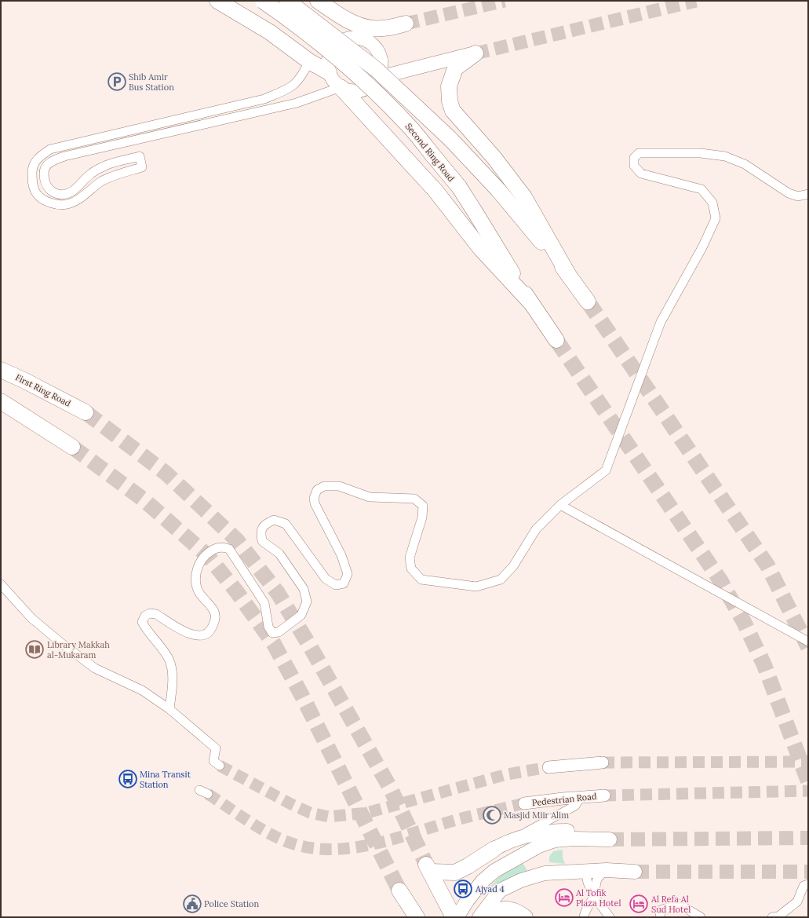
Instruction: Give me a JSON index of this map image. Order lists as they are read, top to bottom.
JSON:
{
  "streets": {
    "highway": ["Second Ring Road", "First Ring Road"],
    "main road": ["Pedestrian Road"]
  },
  "places": {
    "parking": ["Shib Amir Bus Station"],
    "library": ["Library Makkah al-Mukaram"],
    "bus stop": ["Mina Transit Station", "Ajyad 4"],
    "mosque": ["Masjid Miir Alim"],
    "hotel": ["Al Tofik Plaza Hotel", "Al Refa Al Sud Hotel"],
    "public building": ["Police Station"]
  }
}
